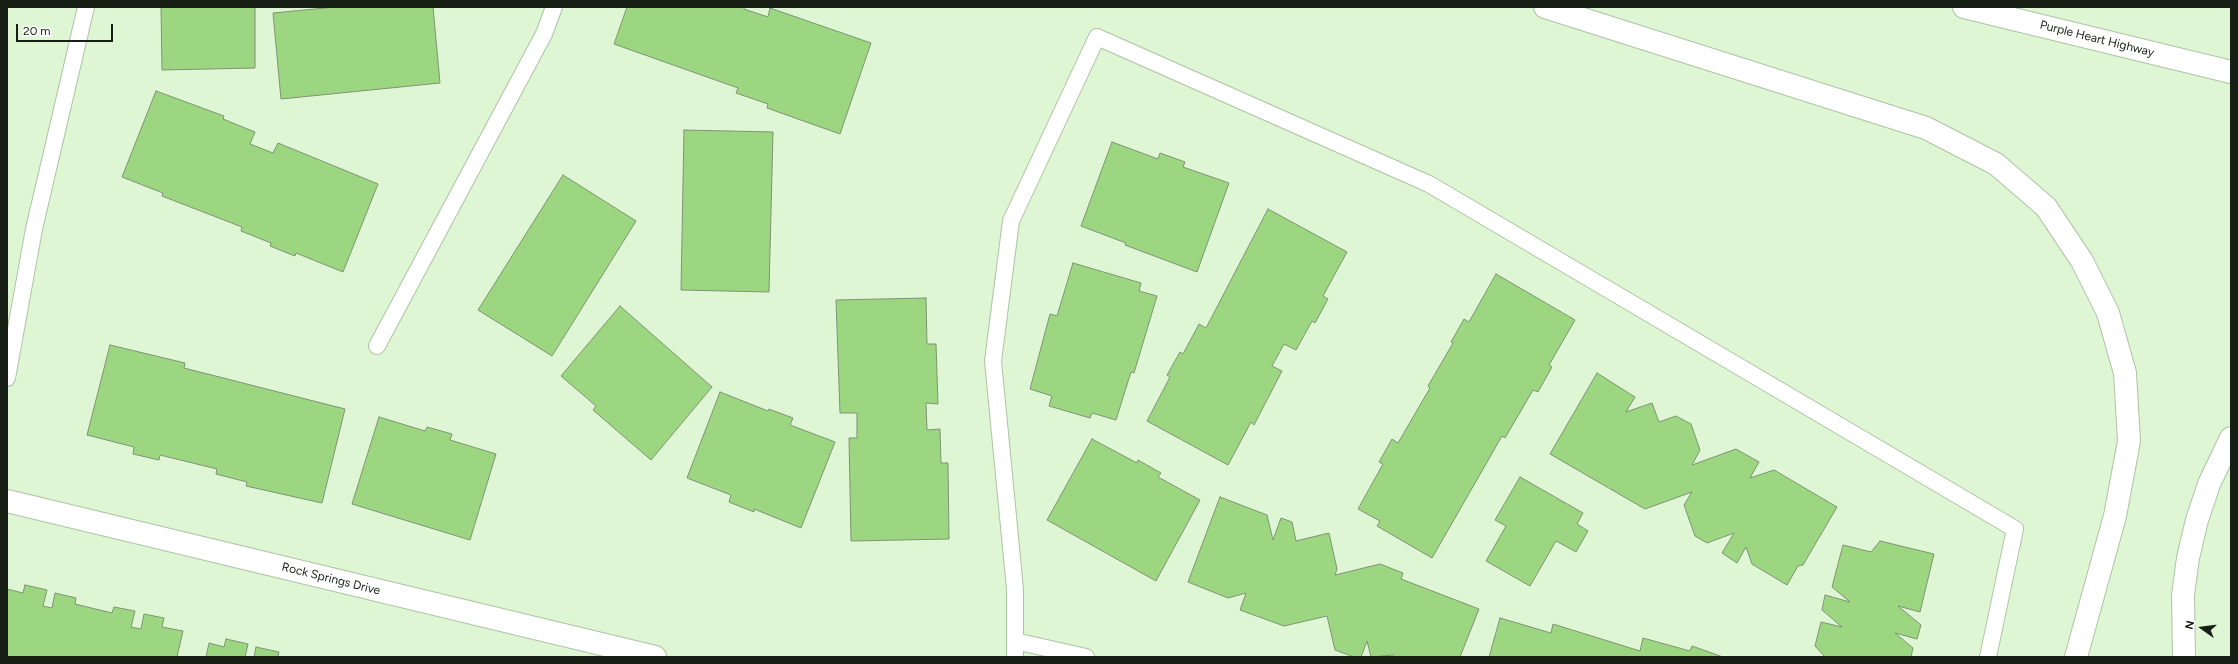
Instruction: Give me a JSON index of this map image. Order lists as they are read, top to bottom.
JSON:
{
  "streets": {
    "main road": ["Purple Heart Highway", "Rock Springs Drive"]
  },
  "scale_bar": "20 m",
  "north": "left"
}
